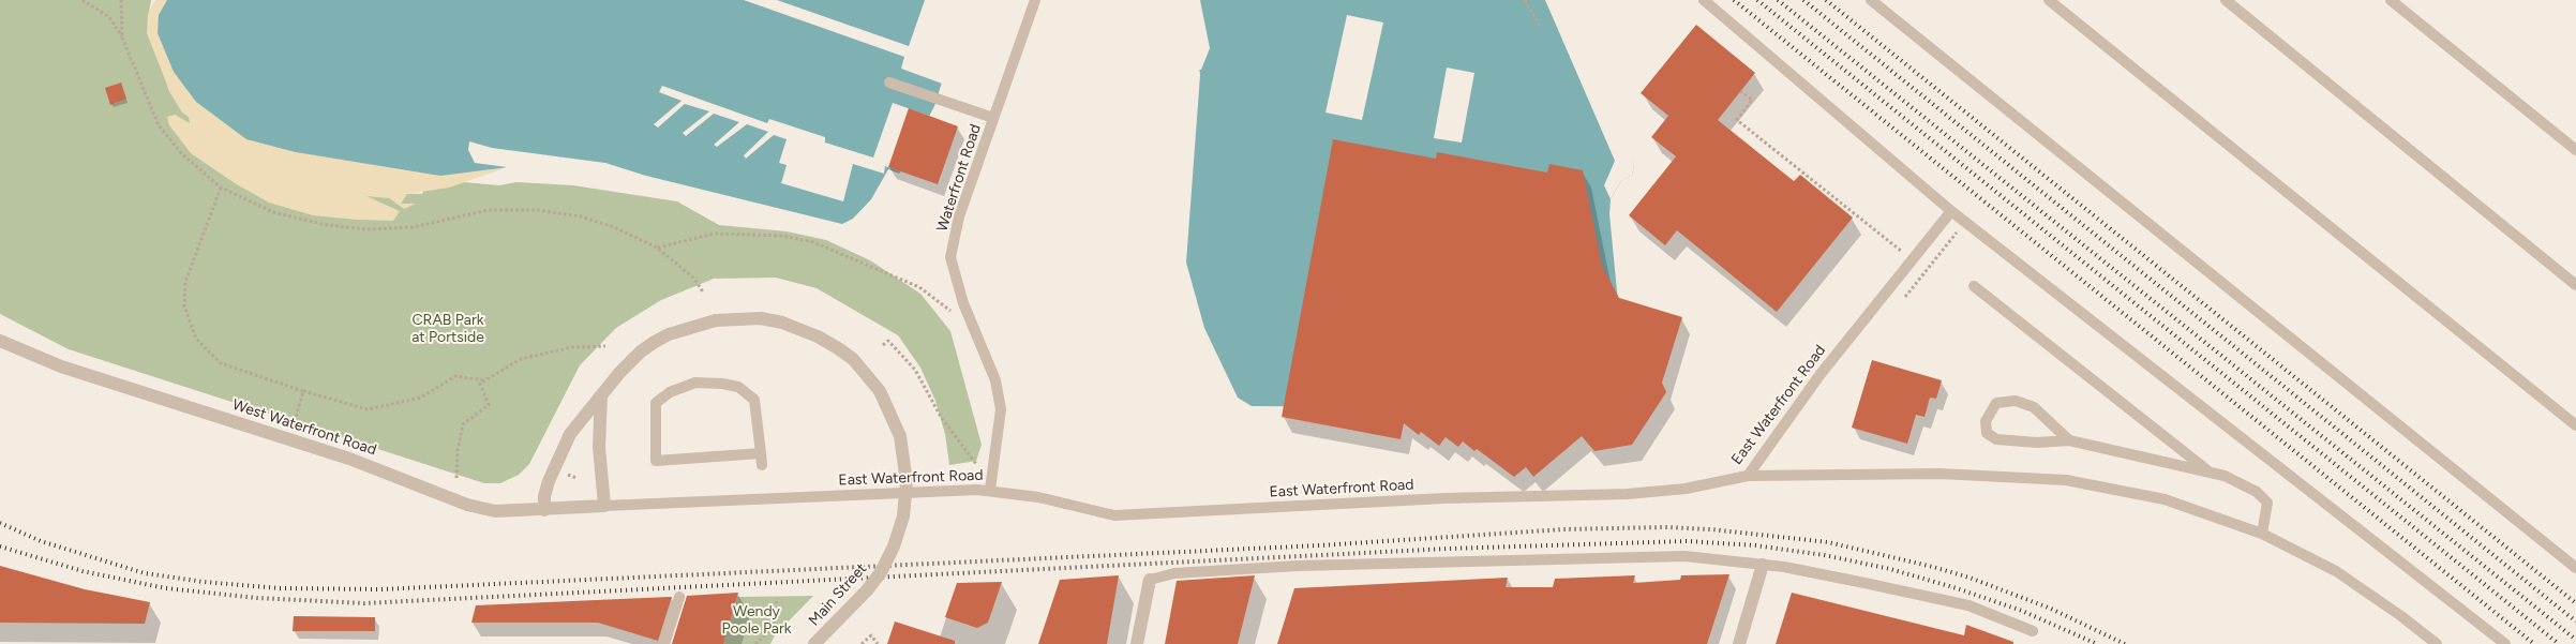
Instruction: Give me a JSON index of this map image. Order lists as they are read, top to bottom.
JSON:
{
  "streets": {
    "street": ["West Waterfront Road", "Main Street"],
    "lane": ["Waterfront Road", "East Waterfront Road"]
  },
  "crossings": [
    ["Waterfront Road", "East Waterfront Road"],
    ["East Waterfront Road", "West Waterfront Road"],
    ["West Waterfront Road", "Main Street"]
  ],
  "parks": ["CRAB Park at Portside", "Wendy Poole Park"]
}
